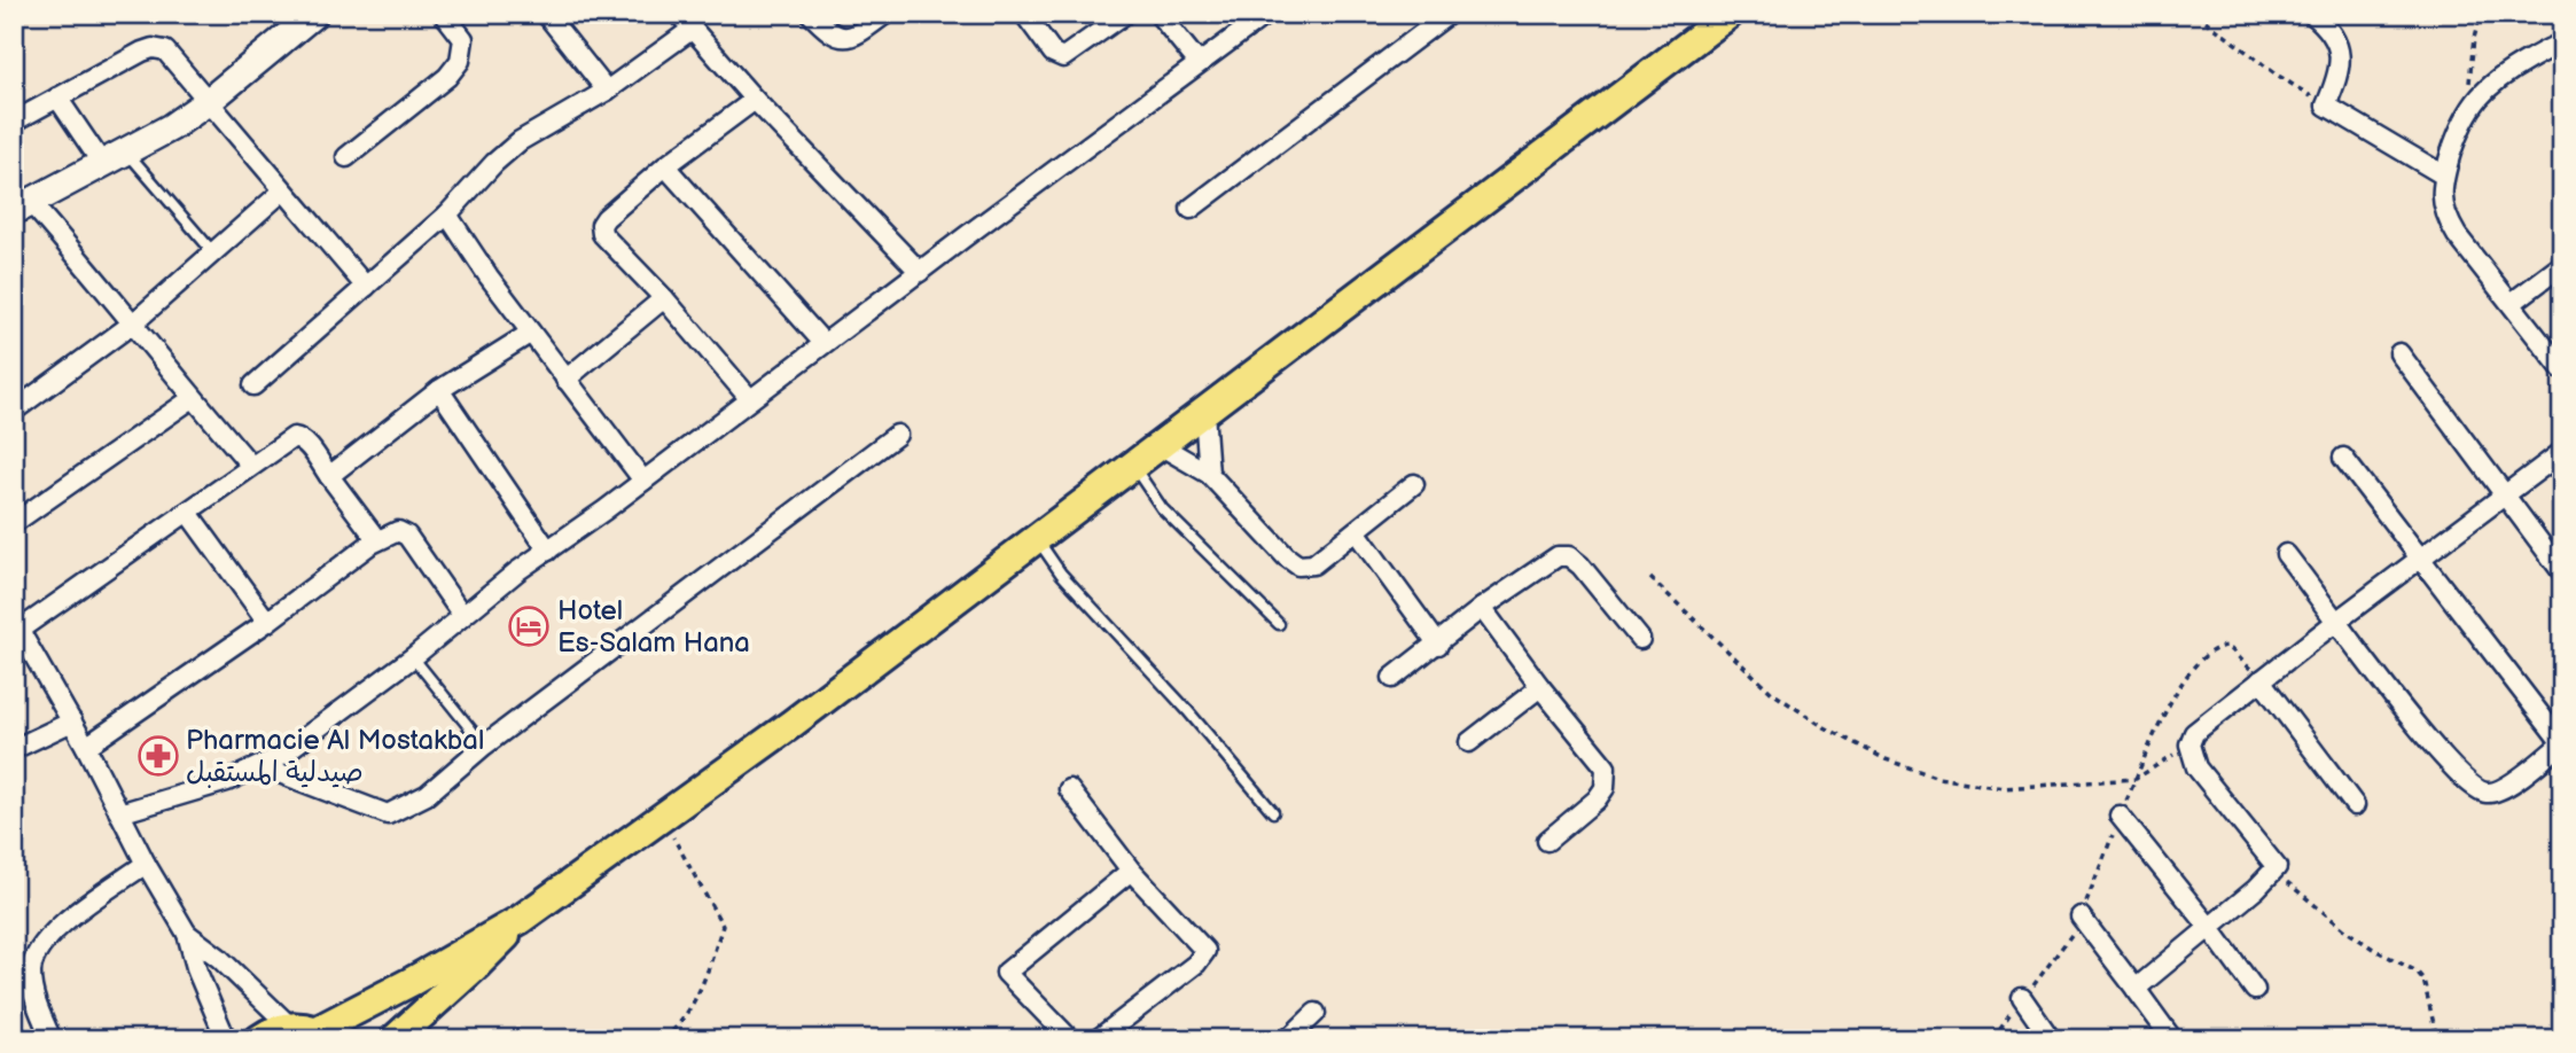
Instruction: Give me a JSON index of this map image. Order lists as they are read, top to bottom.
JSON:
{
  "places": {
    "hotel": ["Hotel Es-Salam Hana"],
    "pharmacy": ["Pharmacie Al Mostakbal صيدلية المستقبل"]
  }
}
